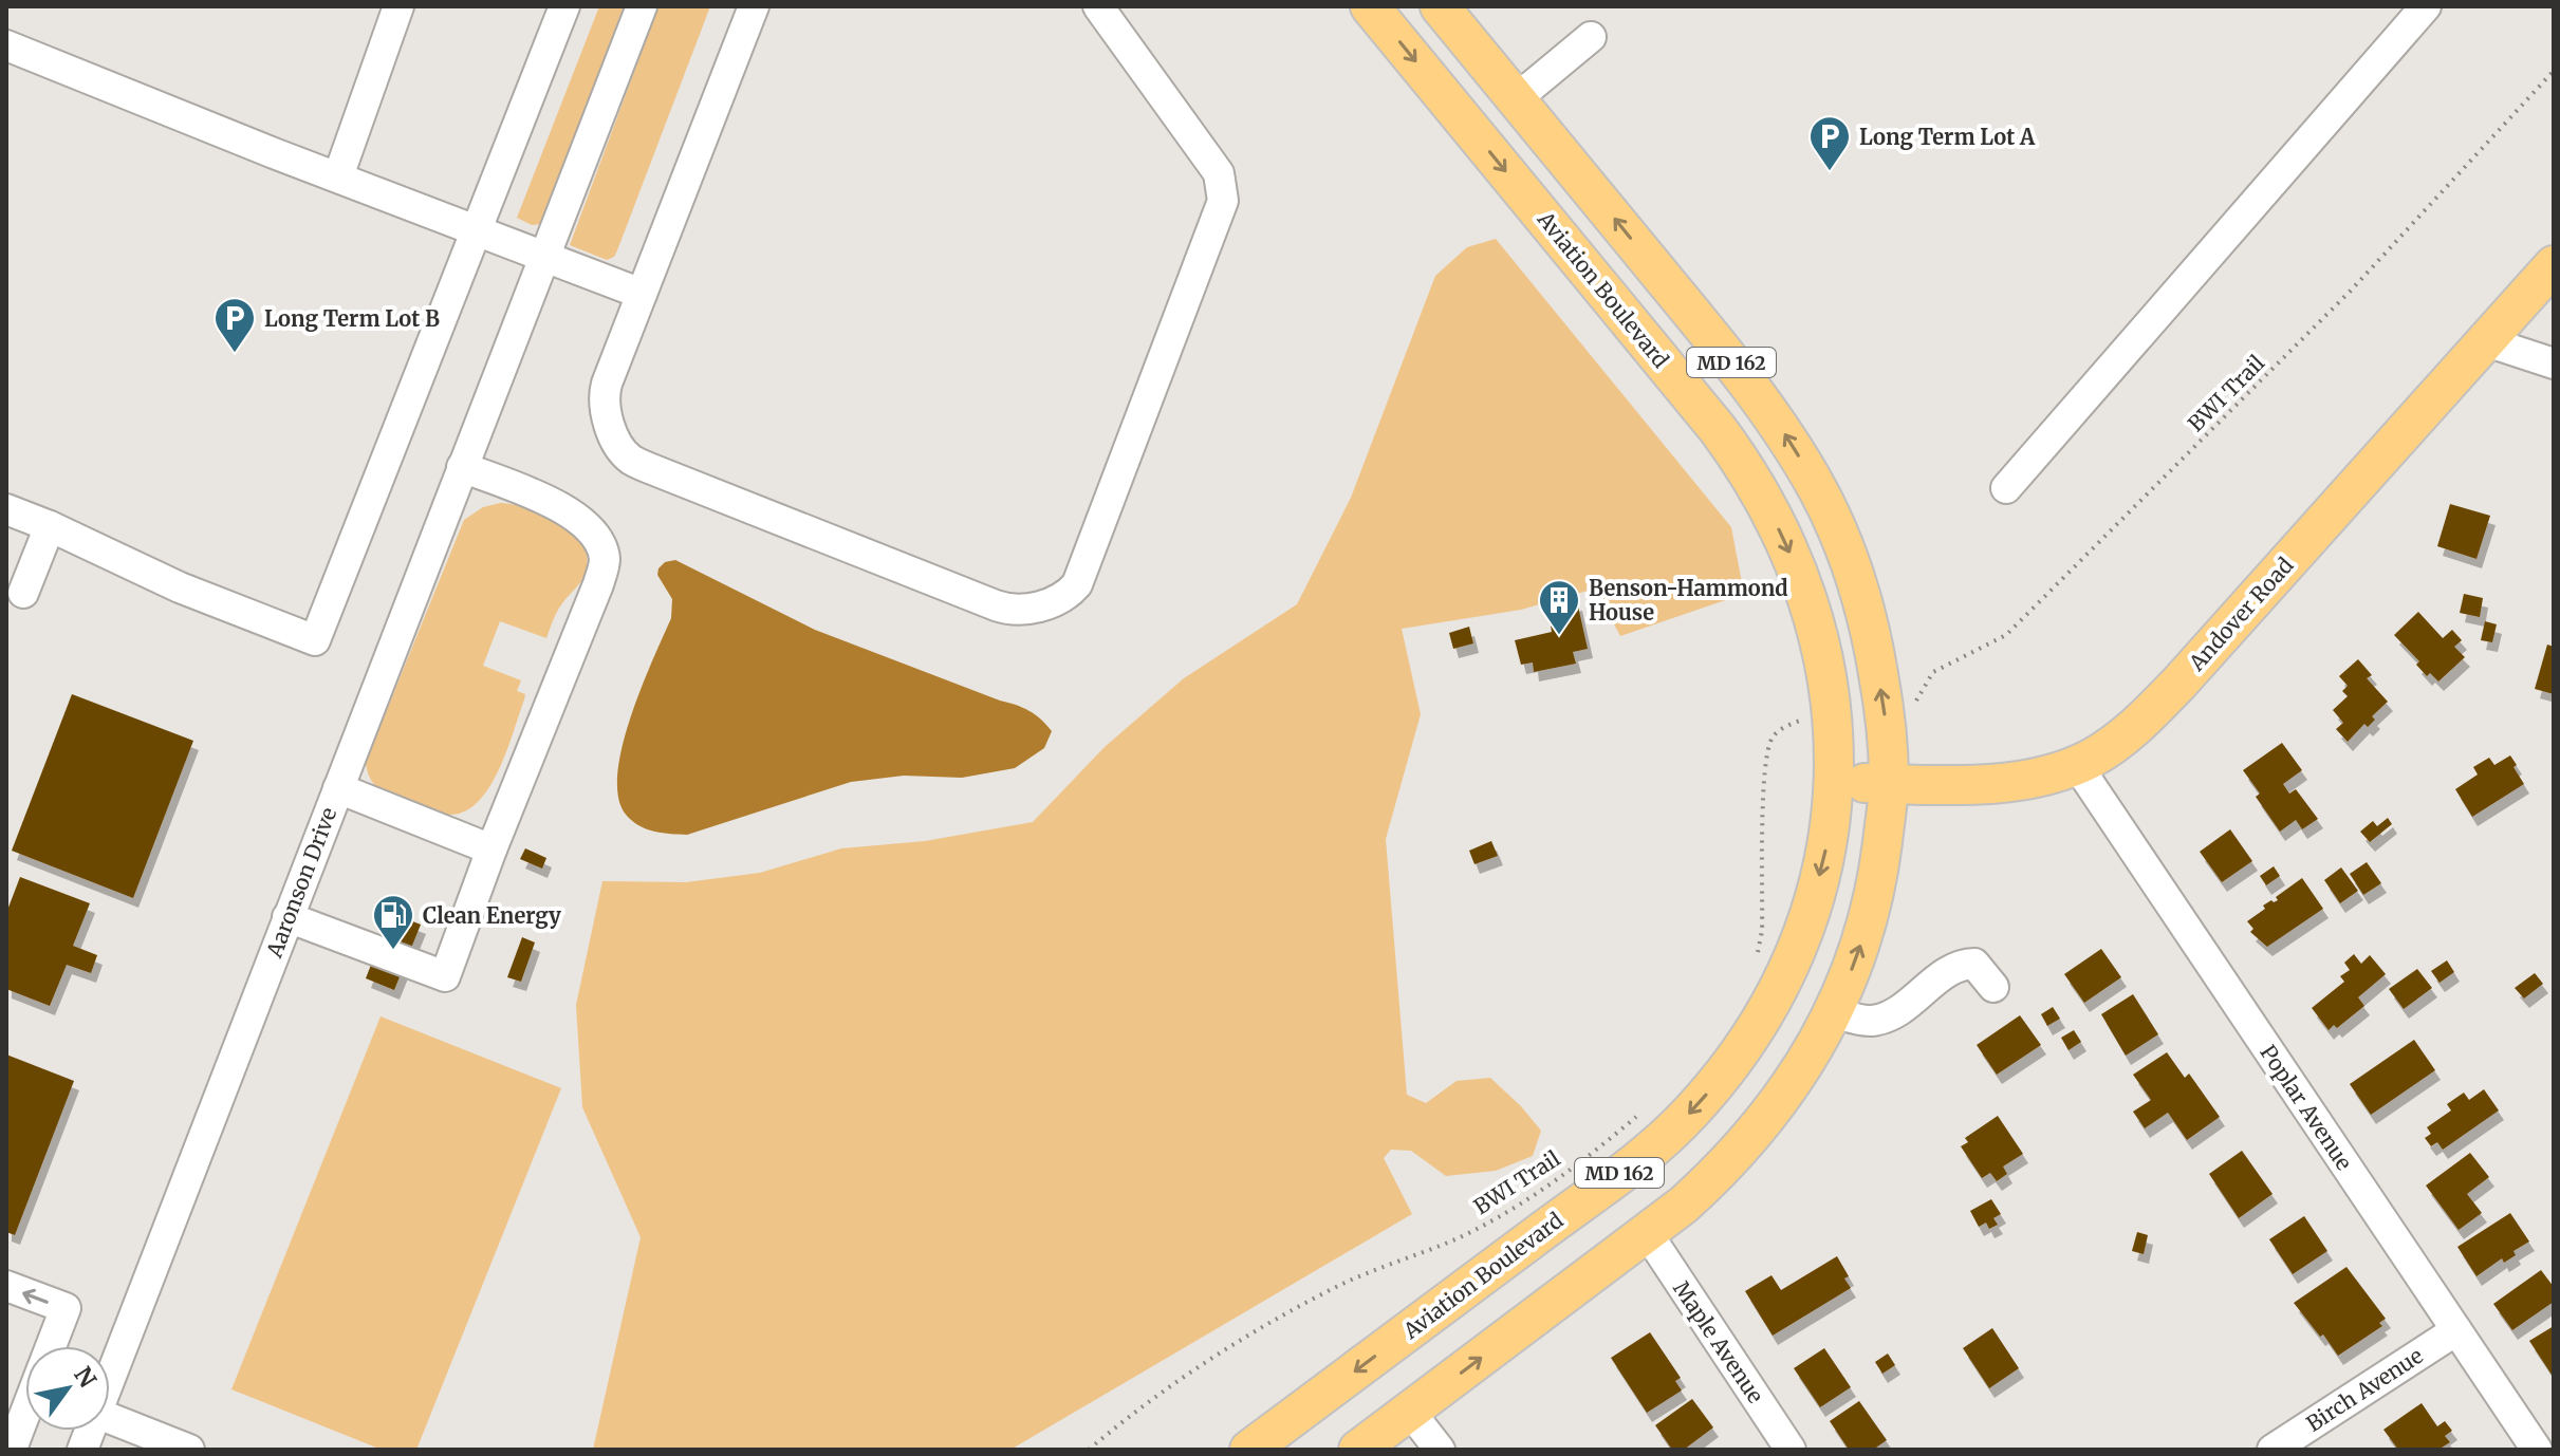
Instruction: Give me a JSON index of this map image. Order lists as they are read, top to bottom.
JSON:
{
  "streets": {
    "main road": ["Aviation Boulevard", "MD 162", "Andover Road"],
    "street": [
      "Aaronson Drive",
      "Poplar Avenue",
      "Maple Avenue",
      "Birch Avenue"
    ],
    "path": ["BWI Trail"]
  },
  "crossings": [
    ["Aviation Boulevard", "Andover Road"],
    ["MD 162", "Andover Road"],
    ["MD 162", "Maple Avenue"],
    ["Andover Road", "Poplar Avenue"],
    ["Poplar Avenue", "Birch Avenue"]
  ],
  "places": {
    "parking": ["Long Term Lot A", "Long Term Lot B"],
    "building": ["Benson-Hammond House"],
    "fuel station": ["Clean Energy"]
  },
  "north": "top right"
}
